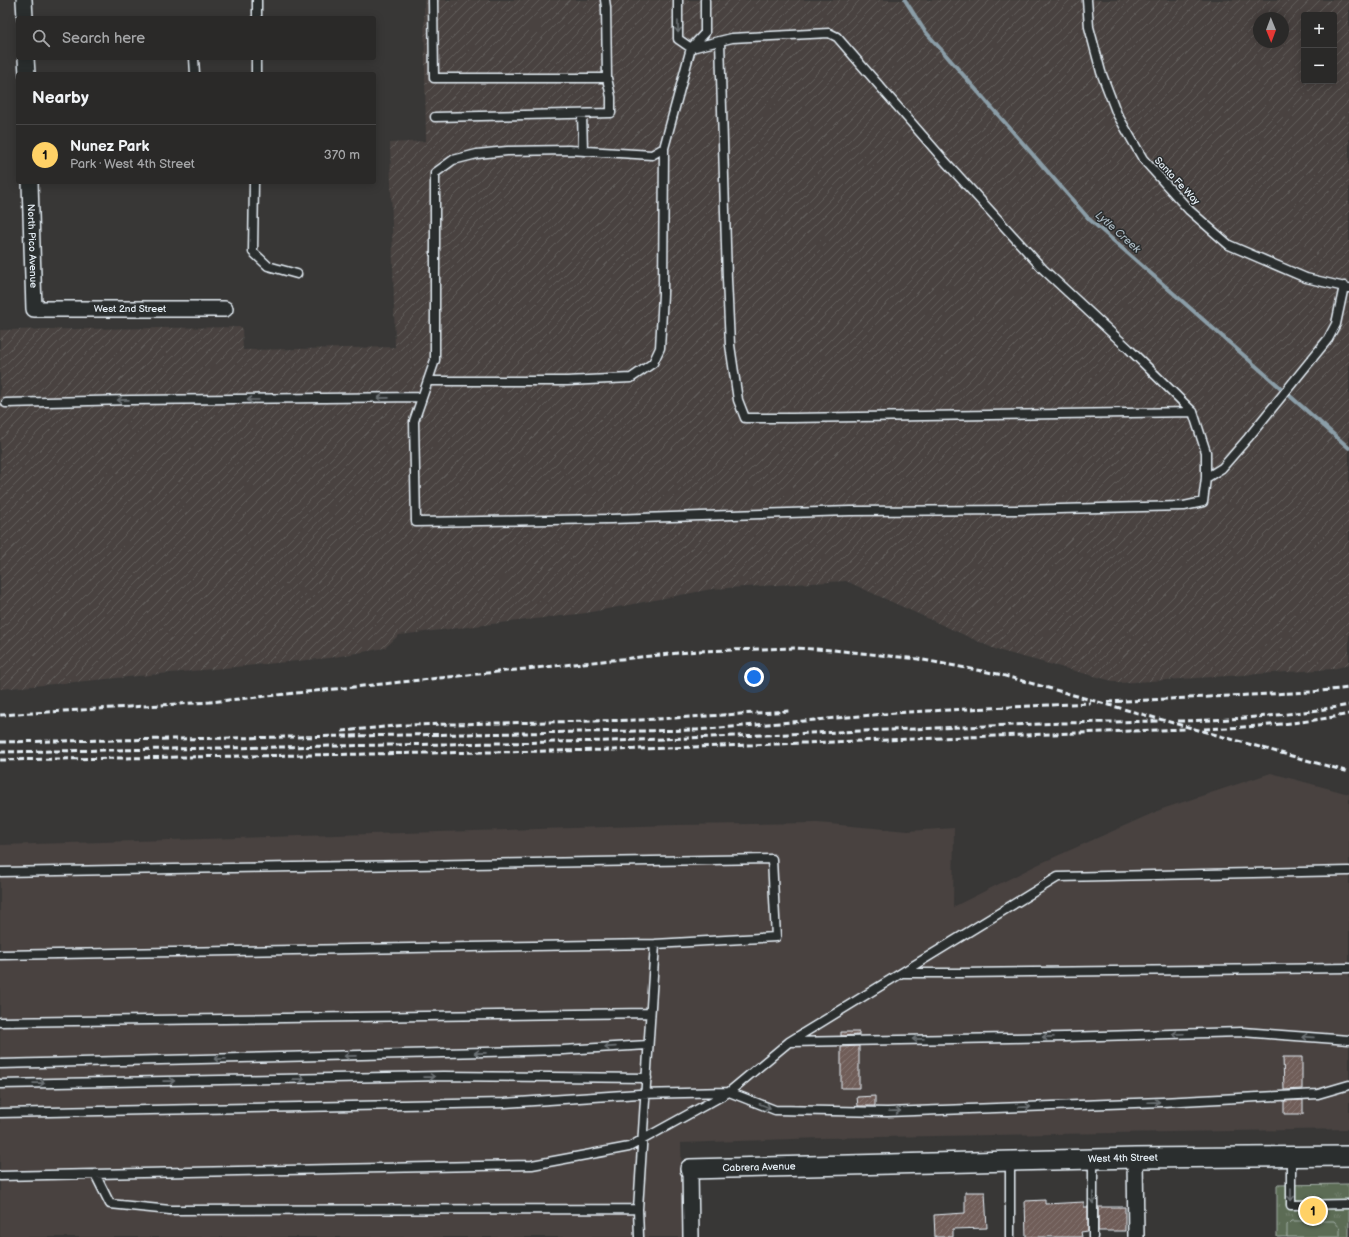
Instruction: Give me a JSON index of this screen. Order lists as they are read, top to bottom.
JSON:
{
  "streets": {
    "street": [
      "North Pico Avenue",
      "West 2nd Street",
      "West 4th Street",
      "Cabrera Avenue"
    ],
    "lane": ["Santa Fe Way"]
  },
  "crossings": [
    ["North Pico Avenue", "West 2nd Street"],
    ["West 4th Street", "Cabrera Avenue"]
  ],
  "water": ["Lytle Creek"],
  "north": "bottom",
  "page": {
    "map_buttons": ["+", "−"],
    "search": "Search here",
    "heading": "Nearby",
    "list": [
      {
        "mark": "1",
        "name": "Nunez Park",
        "note": "Park · West 4th Street",
        "value": "370 m"
      }
    ],
    "pins": "1"
  }
}
